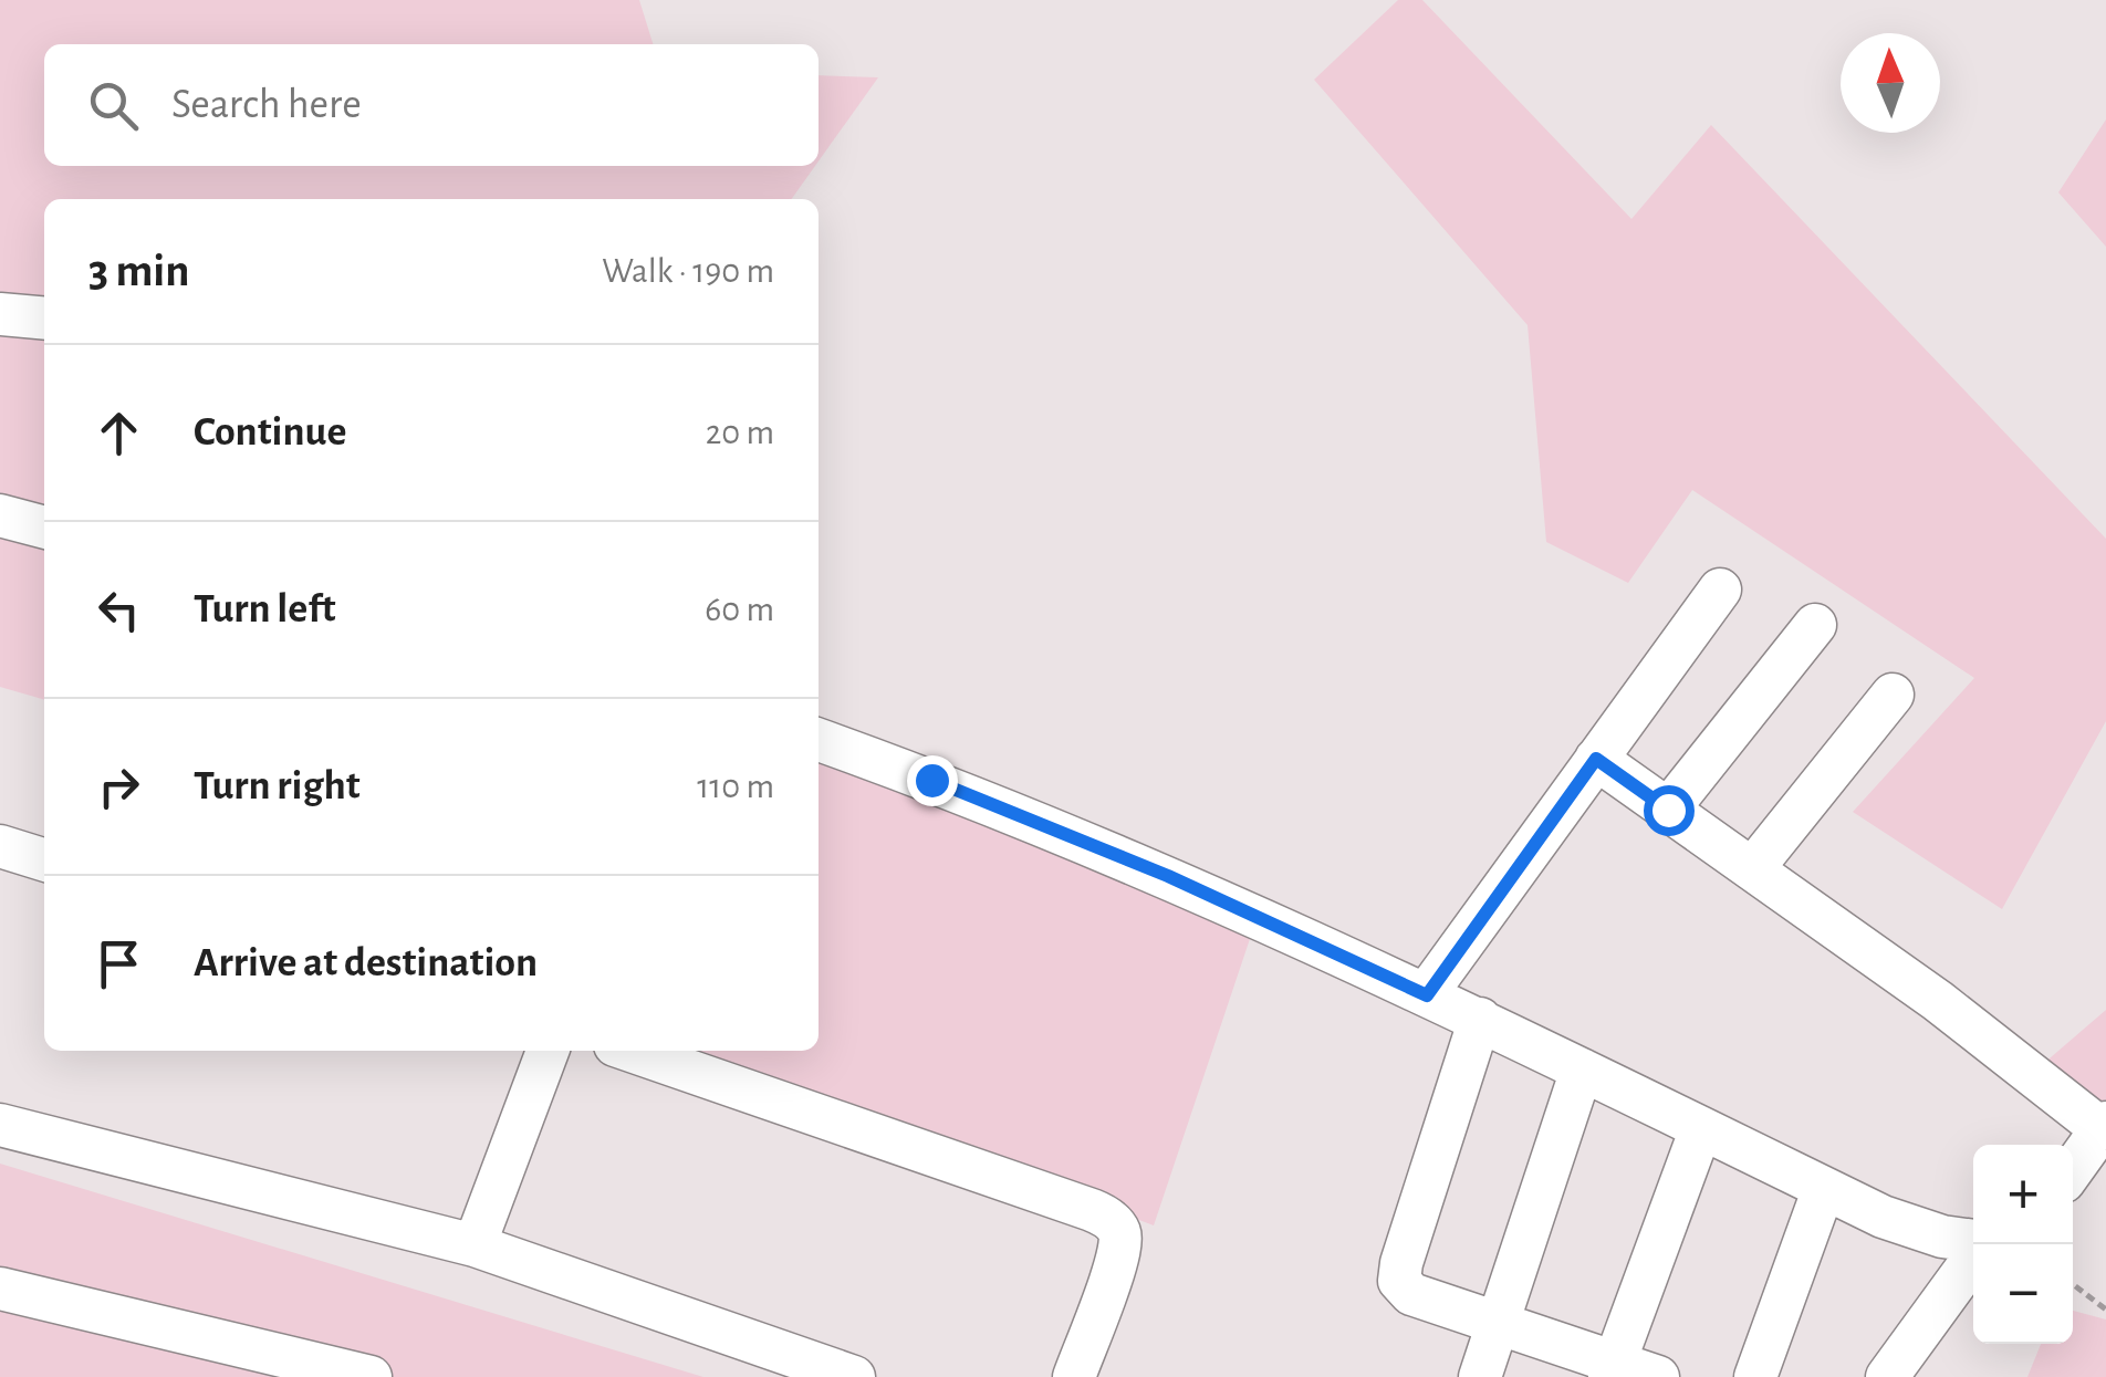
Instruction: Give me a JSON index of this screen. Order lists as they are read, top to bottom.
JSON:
{
  "north": "top",
  "page": {
    "search": "Search here",
    "heading": ["3 min", "Walk · 190 m"],
    "list": [
      ["Continue", "20 m"],
      ["Turn left", "60 m"],
      ["Turn right", "110 m"],
      "Arrive at destination"
    ],
    "map_buttons": ["+", "−"]
  }
}
